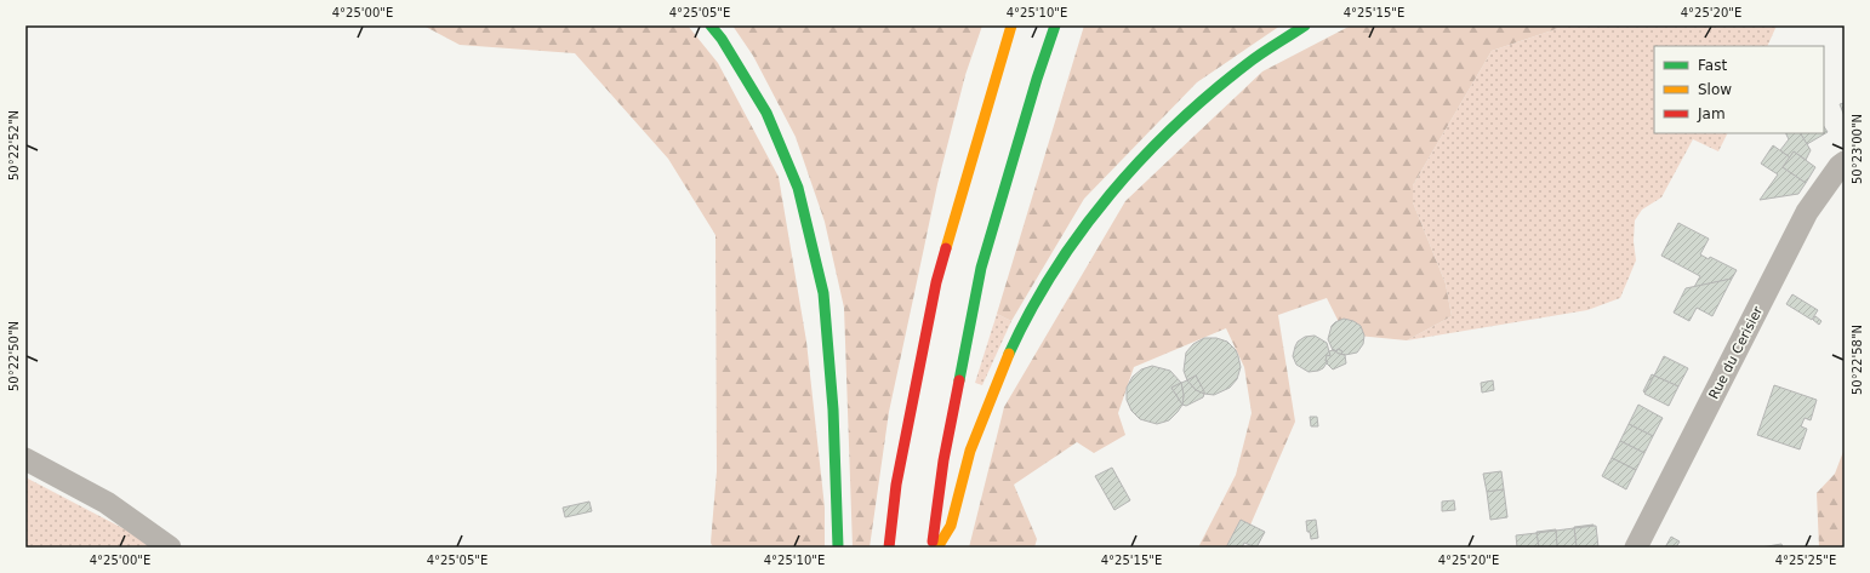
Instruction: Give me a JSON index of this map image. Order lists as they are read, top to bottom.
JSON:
{
  "streets": {
    "street": ["Rue du Cerisier"]
  },
  "legend": ["Fast", "Slow", "Jam"],
  "coordinates": [
    "4°25'00\"E",
    "4°25'05\"E",
    "4°25'10\"E",
    "4°25'15\"E",
    "4°25'20\"E",
    "50°22'52\"N",
    "50°23'00\"N",
    "50°22'50\"N",
    "50°22'58\"N",
    "4°25'25\"E"
  ]
}
